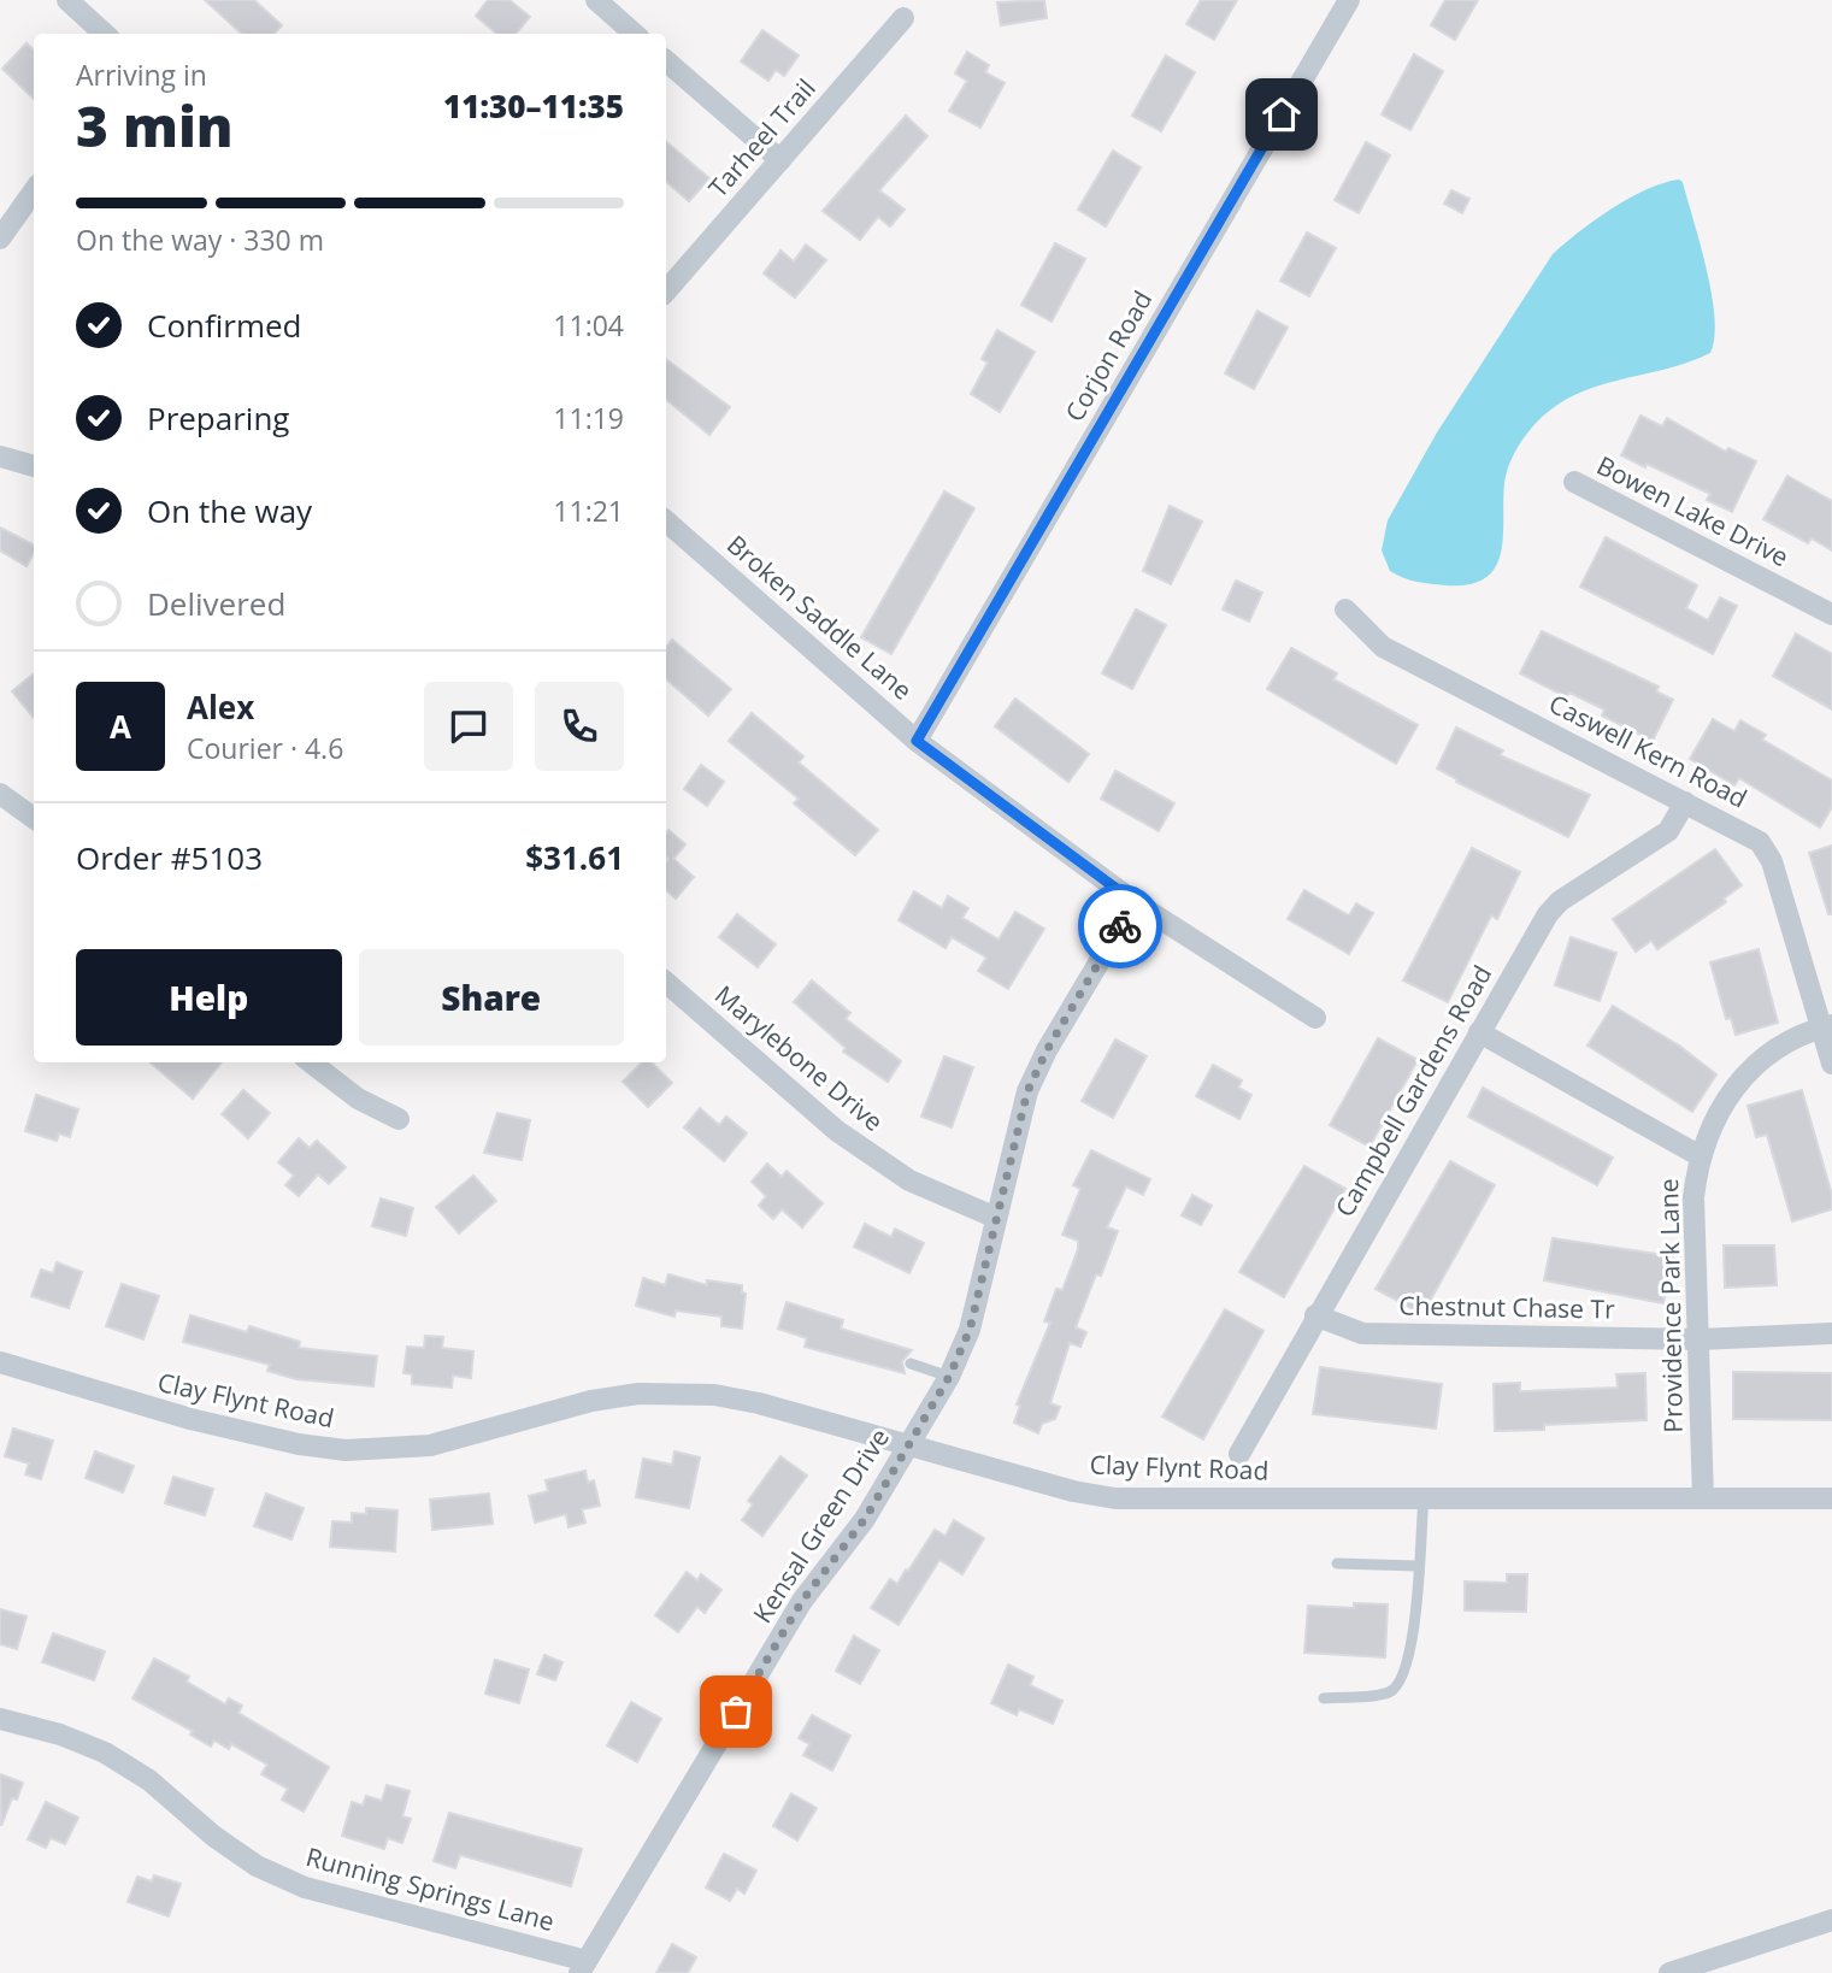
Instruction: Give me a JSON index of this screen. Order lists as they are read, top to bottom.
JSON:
{
  "streets": {
    "street": [
      "Tarheel Trail",
      "Corjon Road",
      "Bowen Lake Drive",
      "Broken Saddle Lane",
      "Caswell Kern Road",
      "Marylebone Drive",
      "Campbell Gardens Road",
      "Providence Park Lane",
      "Chestnut Chase Tr",
      "Clay Flynt Road",
      "Kensal Green Drive",
      "Running Springs Lane"
    ]
  },
  "crossings": [
    ["Corjon Road", "Broken Saddle Lane"],
    ["Broken Saddle Lane", "Kensal Green Drive"],
    ["Caswell Kern Road", "Campbell Gardens Road"],
    ["Caswell Kern Road", "Providence Park Lane"],
    ["Marylebone Drive", "Kensal Green Drive"],
    ["Campbell Gardens Road", "Chestnut Chase Tr"],
    ["Providence Park Lane", "Chestnut Chase Tr"],
    ["Providence Park Lane", "Clay Flynt Road"],
    ["Clay Flynt Road", "Kensal Green Drive"],
    ["Kensal Green Drive", "Running Springs Lane"]
  ],
  "page": {
    "heading": ["3 min", "Arriving in", "11:30–11:35"],
    "panel": [
      "Alex",
      "Courier · 4.6",
      "Order #5103",
      "$31.61"
    ],
    "bar": "On the way · 330 m",
    "list": [
      ["Confirmed", "11:04"],
      ["Preparing", "11:19"],
      ["On the way", "11:21"],
      "Delivered"
    ],
    "round": "A",
    "buttons": ["Help", "Share"]
  }
}
